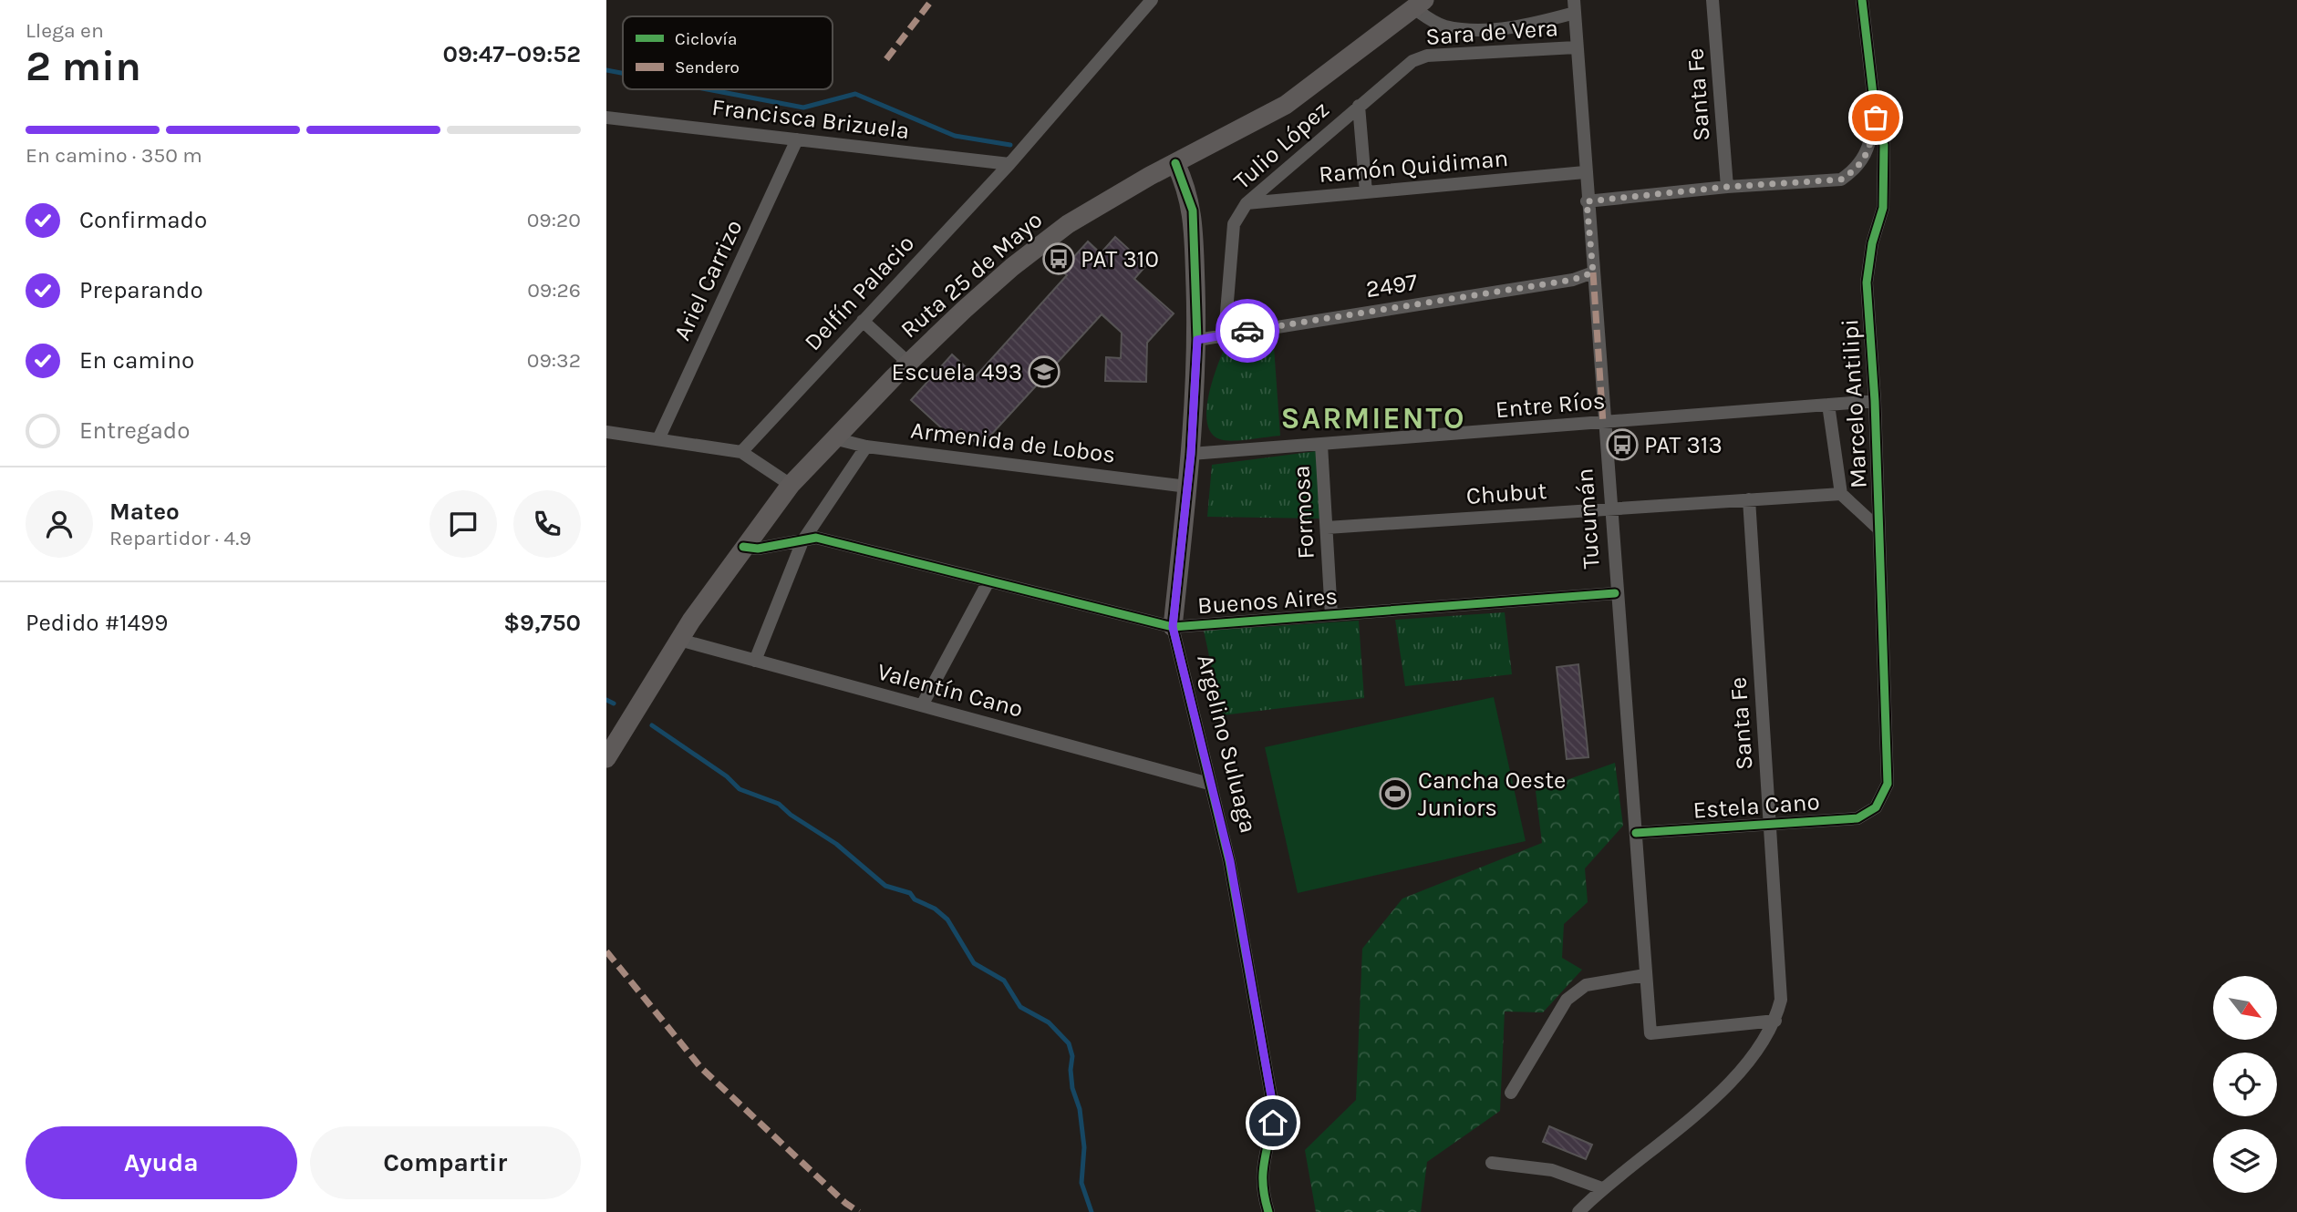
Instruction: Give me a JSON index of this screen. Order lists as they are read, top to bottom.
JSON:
{
  "streets": {
    "main road": ["Ruta 25 de Mayo", "Argelino Suluaga"],
    "street": [
      "Sara de Vera",
      "Santa Fe",
      "Francisca Brizuela",
      "Tulio López",
      "Ramón Quidiman",
      "Ariel Carrizo",
      "2497",
      "Delfín Palacio",
      "Marcelo Antilipi",
      "Entre Ríos",
      "Armenida de Lobos",
      "Chubut",
      "Formosa",
      "Tucumán",
      "Buenos Aires",
      "Valentín Cano",
      "Estela Cano"
    ]
  },
  "crossings": [
    ["Sara de Vera", "Tulio López"],
    ["Sara de Vera", "Tucumán"],
    ["Santa Fe", "Chubut"],
    ["Santa Fe", "Tucumán"],
    ["Santa Fe", "Estela Cano"],
    ["Francisca Brizuela", "Ariel Carrizo"],
    ["Francisca Brizuela", "Delfín Palacio"],
    ["Tulio López", "Ramón Quidiman"],
    ["Tulio López", "2497"],
    ["Ramón Quidiman", "Tucumán"],
    ["Ruta 25 de Mayo", "Armenida de Lobos"],
    ["Ruta 25 de Mayo", "Buenos Aires"],
    ["Ruta 25 de Mayo", "Valentín Cano"],
    ["Ruta 25 de Mayo", "Argelino Suluaga"],
    ["2497", "Tucumán"],
    ["2497", "Argelino Suluaga"],
    ["Marcelo Antilipi", "Entre Ríos"],
    ["Marcelo Antilipi", "Chubut"],
    ["Marcelo Antilipi", "Estela Cano"],
    ["Entre Ríos", "Formosa"],
    ["Entre Ríos", "Tucumán"],
    ["Entre Ríos", "Argelino Suluaga"],
    ["Armenida de Lobos", "Argelino Suluaga"],
    ["Chubut", "Formosa"],
    ["Chubut", "Tucumán"],
    ["Formosa", "Buenos Aires"],
    ["Tucumán", "Buenos Aires"],
    ["Tucumán", "Estela Cano"],
    ["Buenos Aires", "Argelino Suluaga"],
    ["Valentín Cano", "Argelino Suluaga"]
  ],
  "districts": ["SARMIENTO"],
  "places": {
    "bus stop": ["PAT 310", "PAT 313"],
    "school or university": ["Escuela 493"],
    "sports": ["Cancha Oeste Juniors"]
  },
  "legend": ["Ciclovía", "Sendero"],
  "north": "bottom right",
  "page": {
    "heading": ["2 min", "Llega en", "09:47–09:52"],
    "panel": [
      "Mateo",
      "Repartidor · 4.9",
      "Pedido #1499",
      "$9,750"
    ],
    "bar": "En camino · 350 m",
    "list": [
      ["Confirmado", "09:20"],
      ["Preparando", "09:26"],
      ["En camino", "09:32"],
      "Entregado"
    ],
    "buttons": ["Ayuda", "Compartir"]
  }
}
